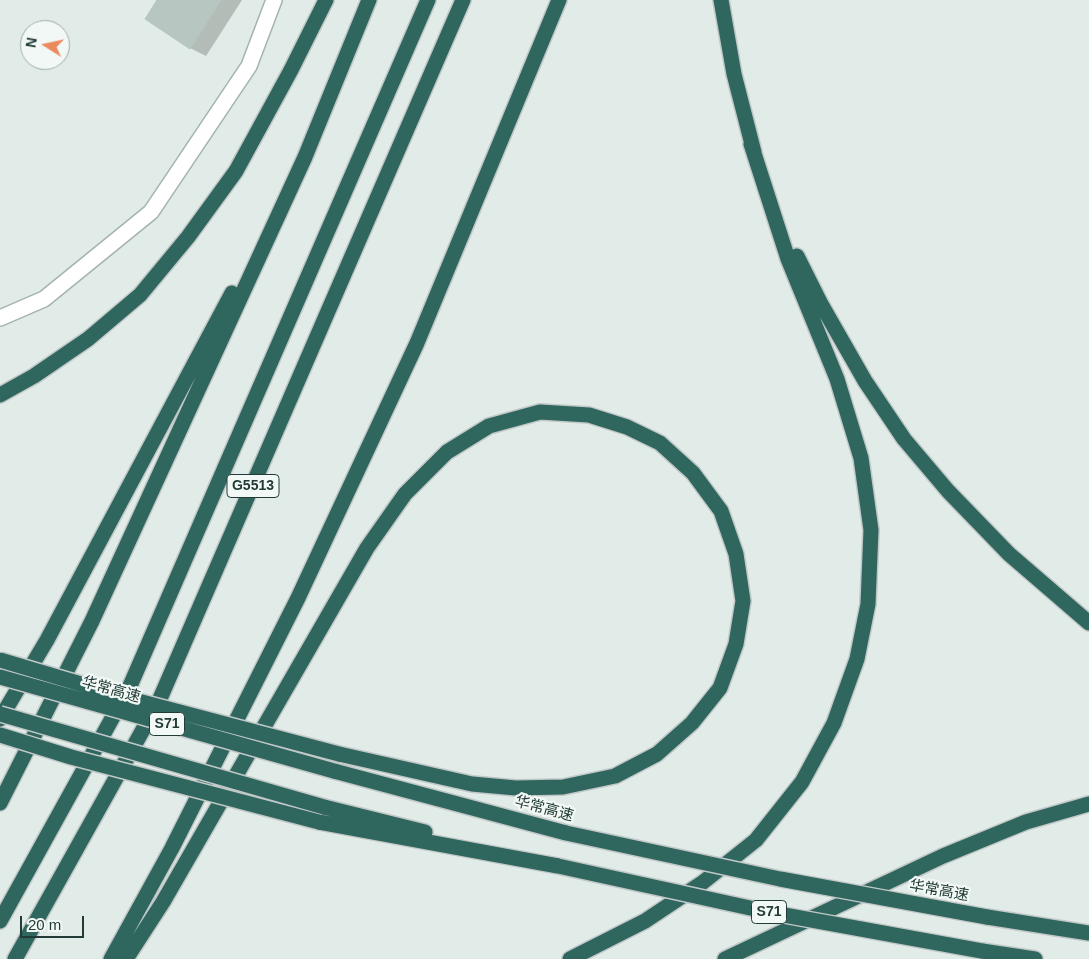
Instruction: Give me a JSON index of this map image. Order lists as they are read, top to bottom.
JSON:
{
  "streets": {
    "highway": ["G5513", "华常高速", "S71"]
  },
  "scale_bar": "20 m",
  "north": "left"
}
